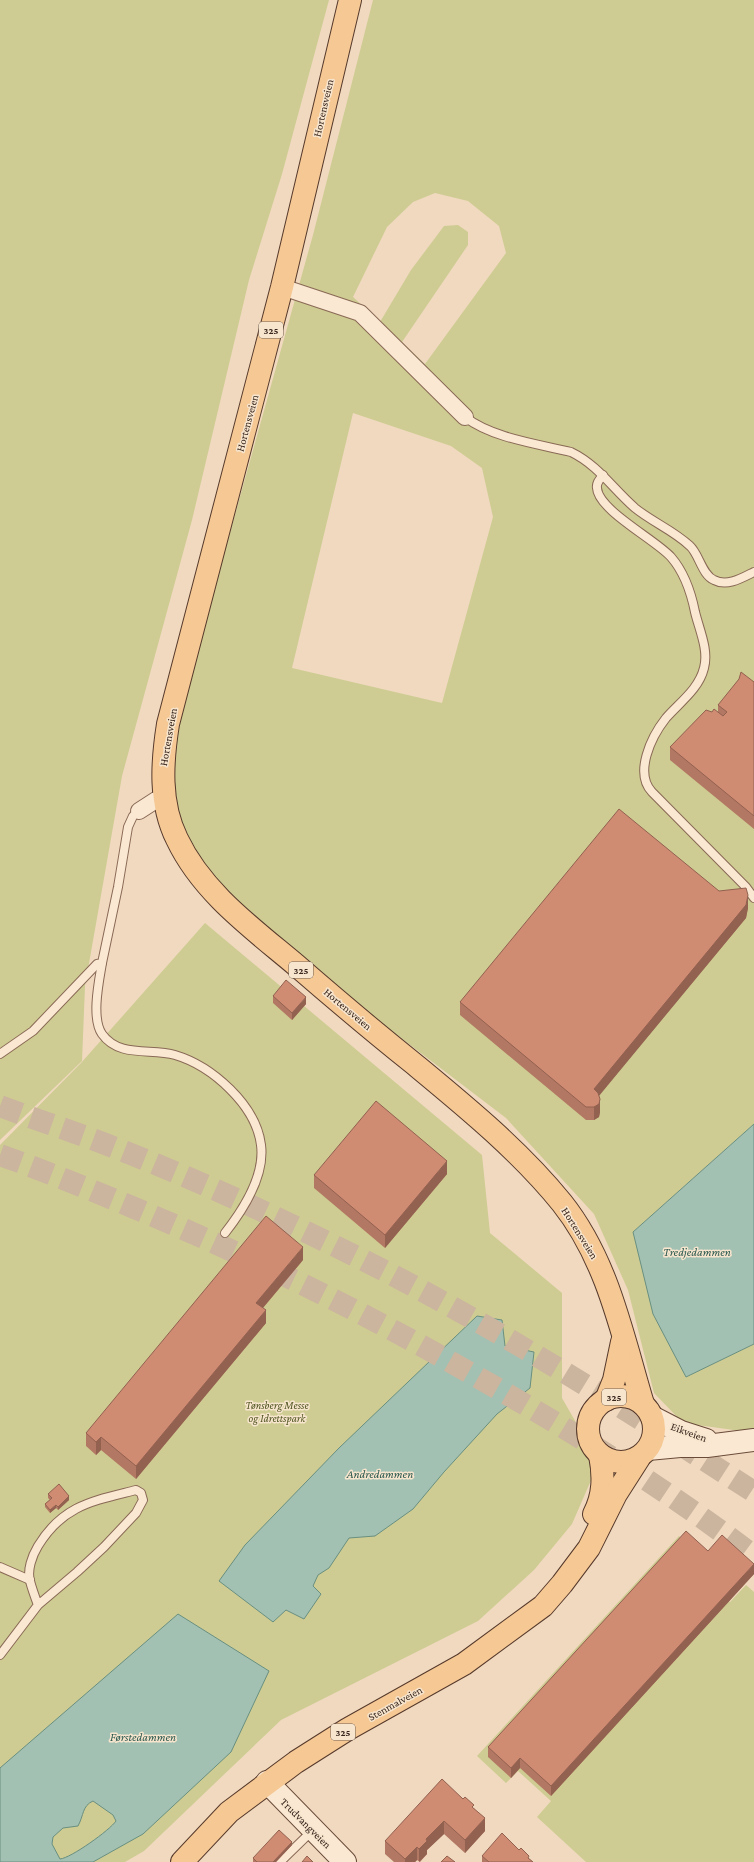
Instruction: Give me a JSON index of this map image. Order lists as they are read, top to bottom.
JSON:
{
  "streets": {
    "main road": [
      "Hortensveien",
      "325",
      "Eikveien",
      "Stenmalveien",
      "Trudvangveien"
    ]
  },
  "crossings": [
    ["Hortensveien", "325"],
    ["Hortensveien", "Eikveien"],
    ["Hortensveien", "Stenmalveien"],
    ["325", "Eikveien"],
    ["325", "Stenmalveien"],
    ["Eikveien", "Stenmalveien"],
    ["Stenmalveien", "Trudvangveien"]
  ],
  "water": ["Tredjedammen", "Andredammen", "Førstedammen"],
  "parks": ["Tønsberg Messe og Idrettspark"]
}
